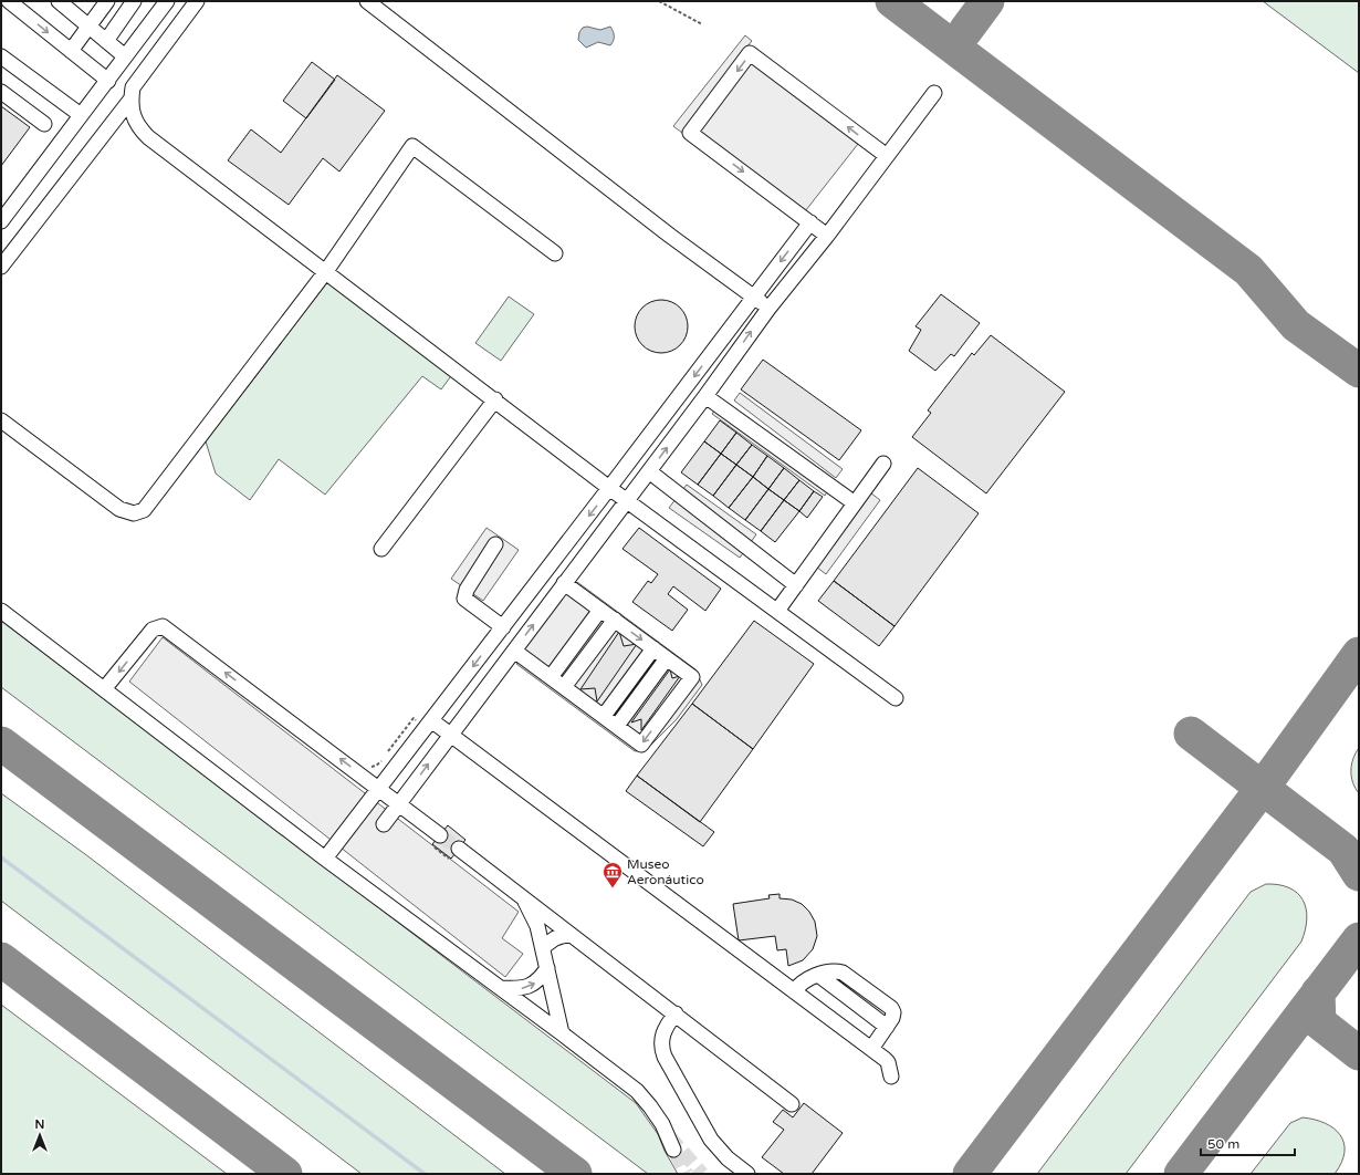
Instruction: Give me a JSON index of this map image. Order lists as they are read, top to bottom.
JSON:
{
  "places": {
    "museum": ["Museo Aeronáutico"]
  },
  "scale_bar": "50 m",
  "north": "top"
}
